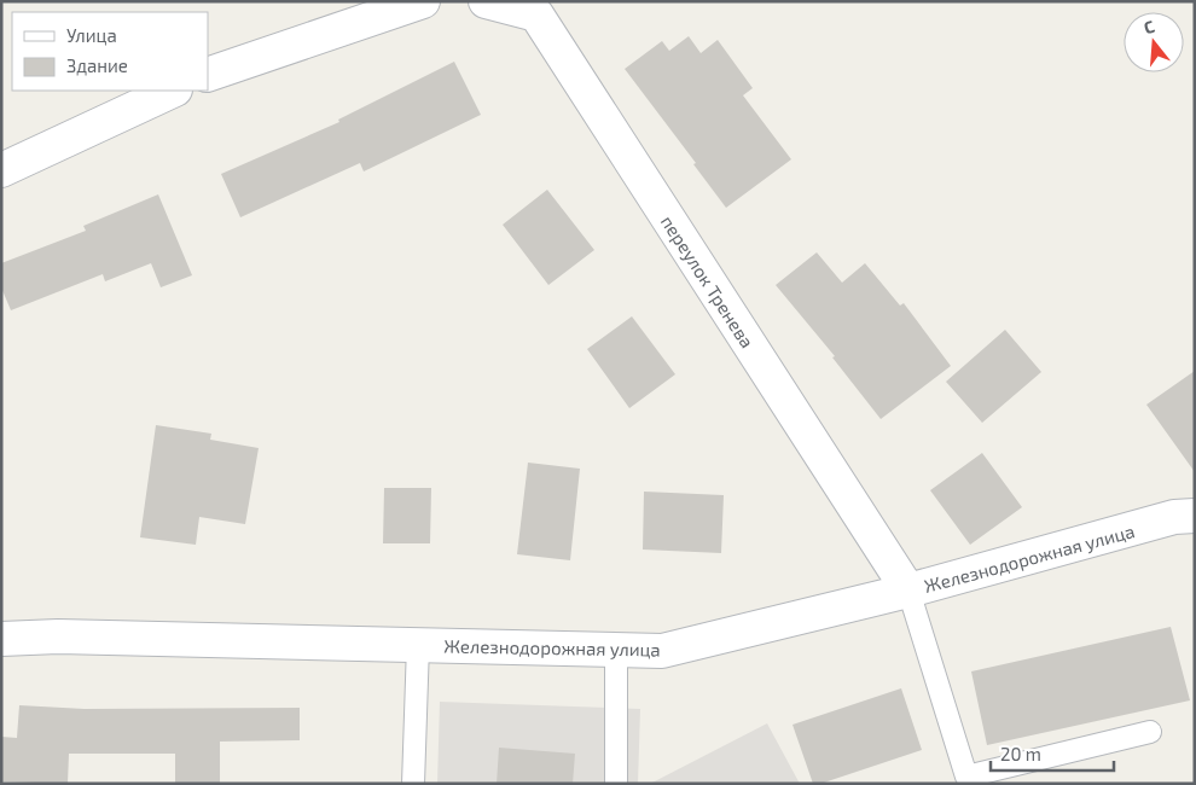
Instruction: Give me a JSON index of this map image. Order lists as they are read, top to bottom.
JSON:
{
  "streets": {
    "street": ["переулок Тренева", "Железнодорожная улица"]
  },
  "crossings": [
    ["переулок Тренева", "Железнодорожная улица"]
  ],
  "legend": ["Улица", "Здание"],
  "scale_bar": "20 m",
  "north": "top"
}
